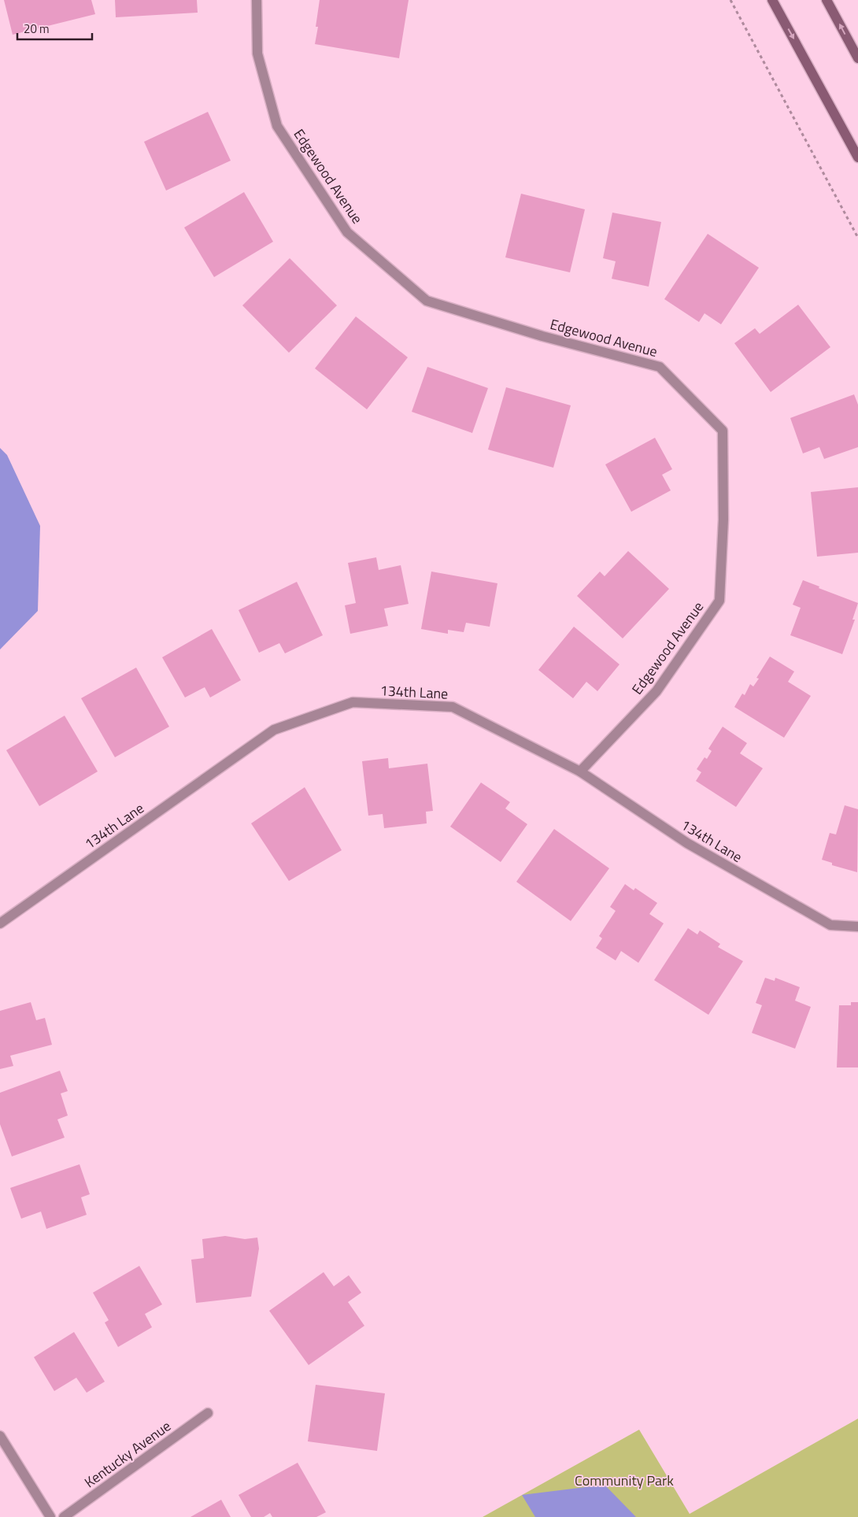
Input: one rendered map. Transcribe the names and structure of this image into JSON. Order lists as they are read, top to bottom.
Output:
{
  "streets": {
    "street": ["Edgewood Avenue", "134th Lane", "Kentucky Avenue"]
  },
  "crossings": [
    ["Edgewood Avenue", "134th Lane"]
  ],
  "parks": ["Community Park"],
  "scale_bar": "20 m"
}
